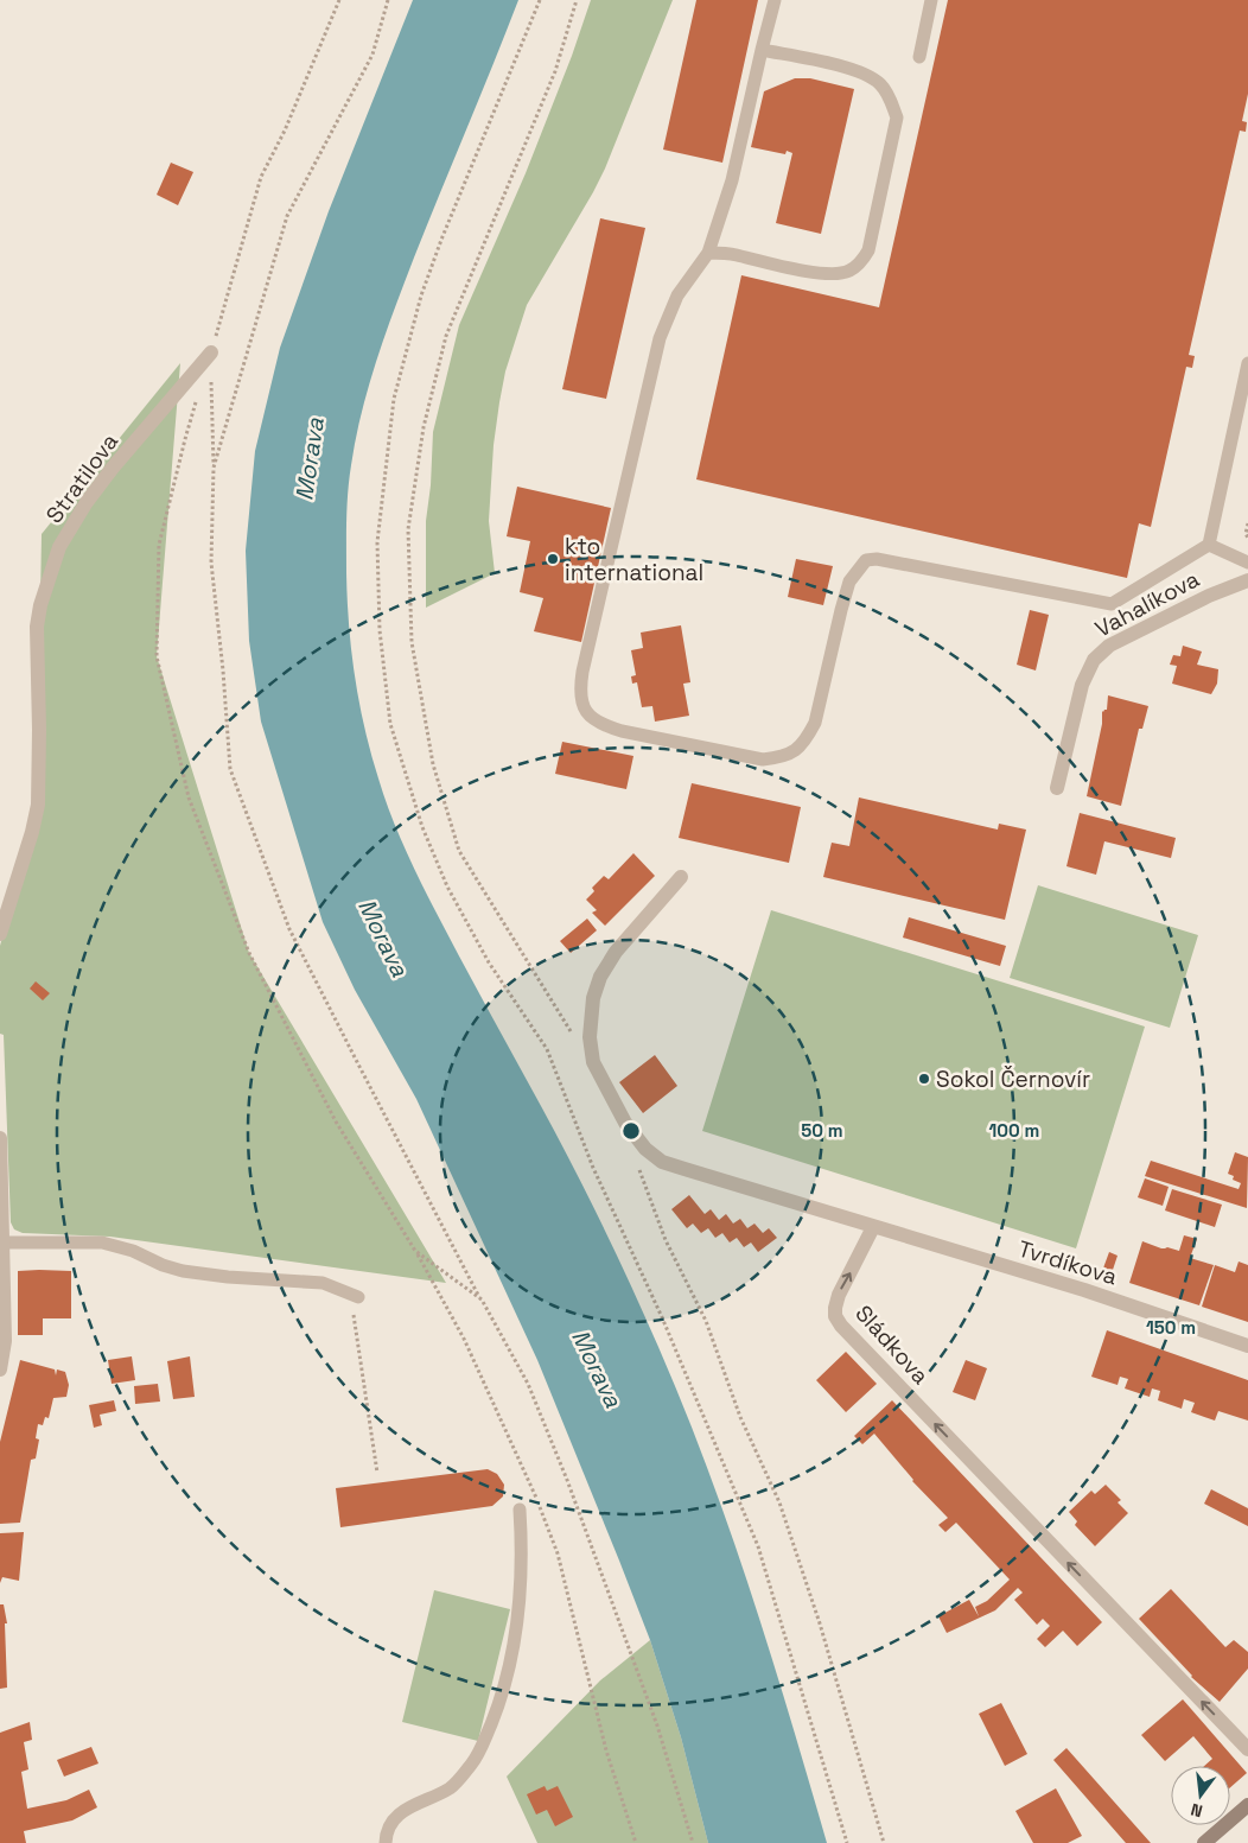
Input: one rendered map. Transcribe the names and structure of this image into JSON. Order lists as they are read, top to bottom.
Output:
{
  "streets": {
    "street": [
      "Stratilova",
      "Vahalíkova",
      "Tvrdíkova",
      "Sládkova"
    ]
  },
  "crossings": [
    ["Tvrdíkova", "Sládkova"]
  ],
  "one_way": ["Sládkova"],
  "water": ["Morava"],
  "places": ["kto international", "Sokol Černovír"],
  "north": "bottom",
  "rings": ["50 m", "100 m", "150 m"]
}
